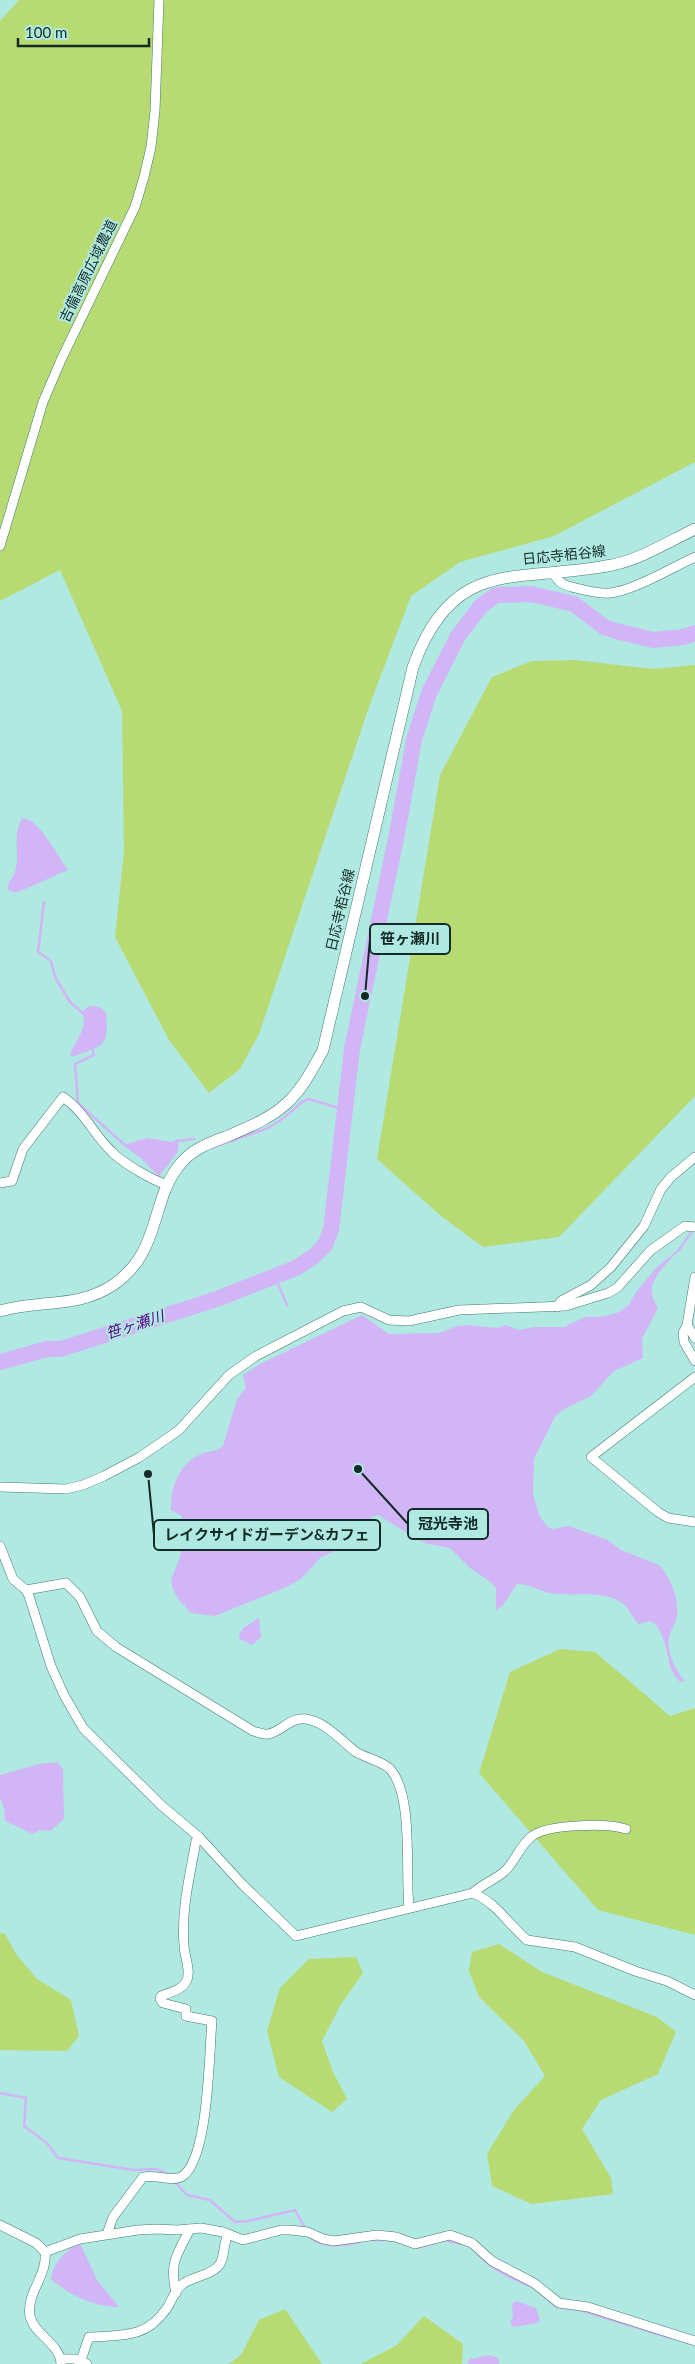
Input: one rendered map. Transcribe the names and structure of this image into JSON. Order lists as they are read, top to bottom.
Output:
{
  "streets": {
    "main road": ["日応寺栢谷線"],
    "street": ["吉備高原広域農道"]
  },
  "water": ["笹ヶ瀬川"],
  "places": ["笹ヶ瀬川", "冠光寺池", "レイクサイドガーデン&カフェ"],
  "scale_bar": "100 m"
}
